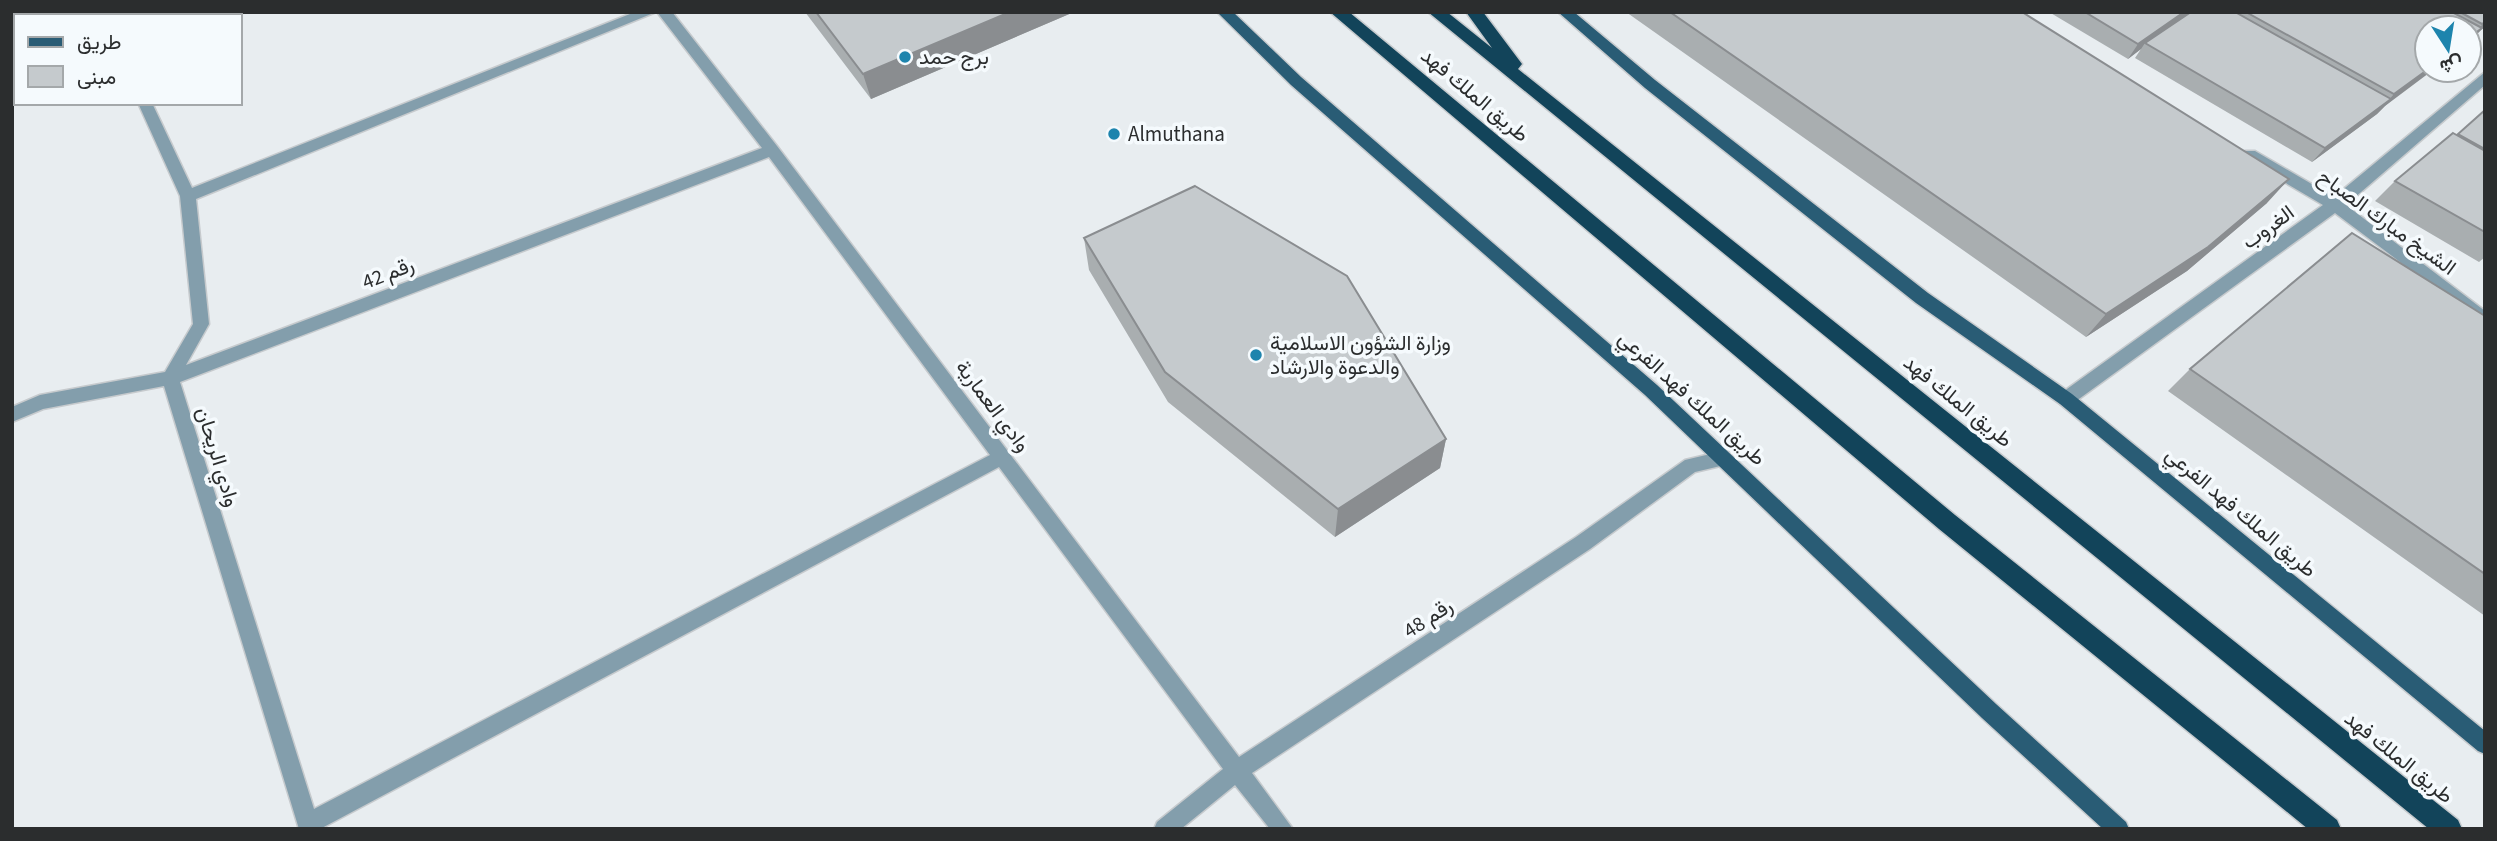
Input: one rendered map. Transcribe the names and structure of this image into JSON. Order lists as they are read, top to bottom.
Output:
{
  "streets": {
    "highway": ["طريق الملك فهد"],
    "main road": ["طريق الملك فهد الفرعي"],
    "street": [
      "الشيخ مبارك الصباح",
      "الغروب",
      "رقم 42",
      "وادي العمارية",
      "وادي الريحان",
      "رقم 48"
    ]
  },
  "crossings": [
    ["الشيخ مبارك الصباح", "الغروب"],
    ["الغروب", "طريق الملك فهد الفرعي"],
    ["رقم 42", "وادي العمارية"],
    ["رقم 42", "وادي الريحان"],
    ["طريق الملك فهد الفرعي", "رقم 48"],
    ["وادي العمارية", "رقم 48"]
  ],
  "places": ["برج حمد", "Almuthana", "وزارة الشؤون الاسلامية والدعوة والارشاد"],
  "legend": ["طريق", "مبنى"],
  "north": "bottom"
}
